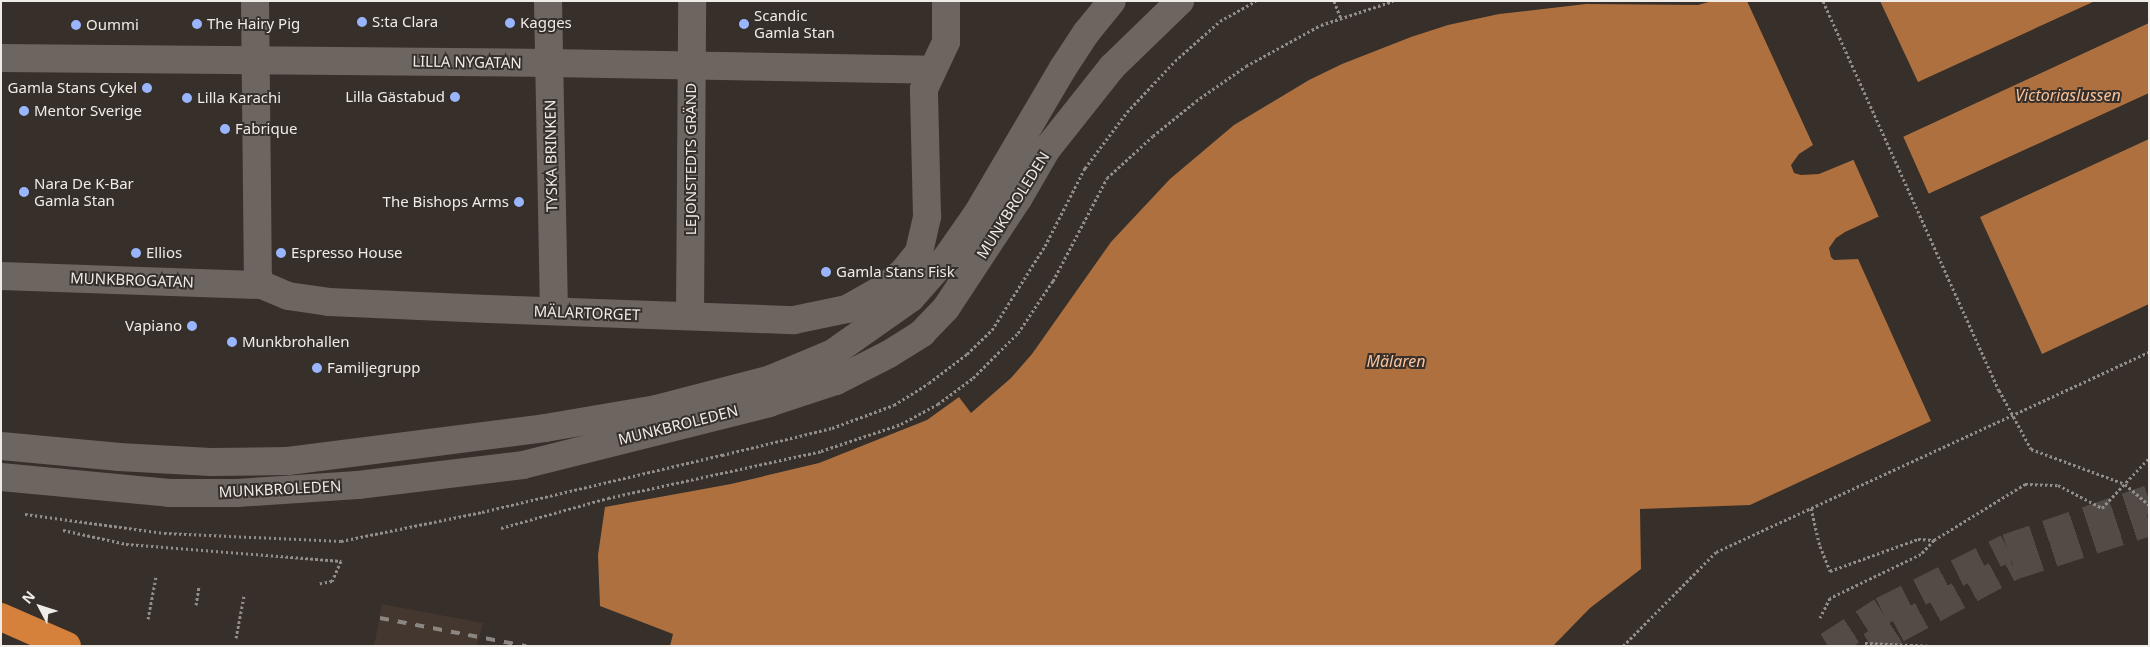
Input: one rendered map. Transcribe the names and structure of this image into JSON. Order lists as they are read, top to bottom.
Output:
{
  "streets": {
    "street": [
      "LILLA NYGATAN",
      "TYSKA BRINKEN",
      "LEJONSTEDTS GRÄND",
      "MUNKBROLEDEN",
      "MUNKBROGATAN",
      "MÄLARTORGET"
    ]
  },
  "crossings": [
    ["LILLA NYGATAN", "TYSKA BRINKEN"],
    ["LILLA NYGATAN", "LEJONSTEDTS GRÄND"],
    ["LILLA NYGATAN", "MÄLARTORGET"],
    ["TYSKA BRINKEN", "MÄLARTORGET"],
    ["LEJONSTEDTS GRÄND", "MÄLARTORGET"],
    ["MUNKBROGATAN", "MÄLARTORGET"]
  ],
  "water": ["Victoriaslussen", "Mälaren"],
  "places": [
    "S:ta Clara",
    "Kagges",
    "The Hairy Pig",
    "Scandic Gamla Stan",
    "Oummi",
    "Gamla Stans Cykel",
    "Lilla Gästabud",
    "Lilla Karachi",
    "Mentor Sverige",
    "Fabrique",
    "Nara De K-Bar Gamla Stan",
    "The Bishops Arms",
    "Ellios",
    "Espresso House",
    "Gamla Stans Fisk",
    "Vapiano",
    "Munkbrohallen",
    "Familjegrupp"
  ],
  "north": "top left"
}
